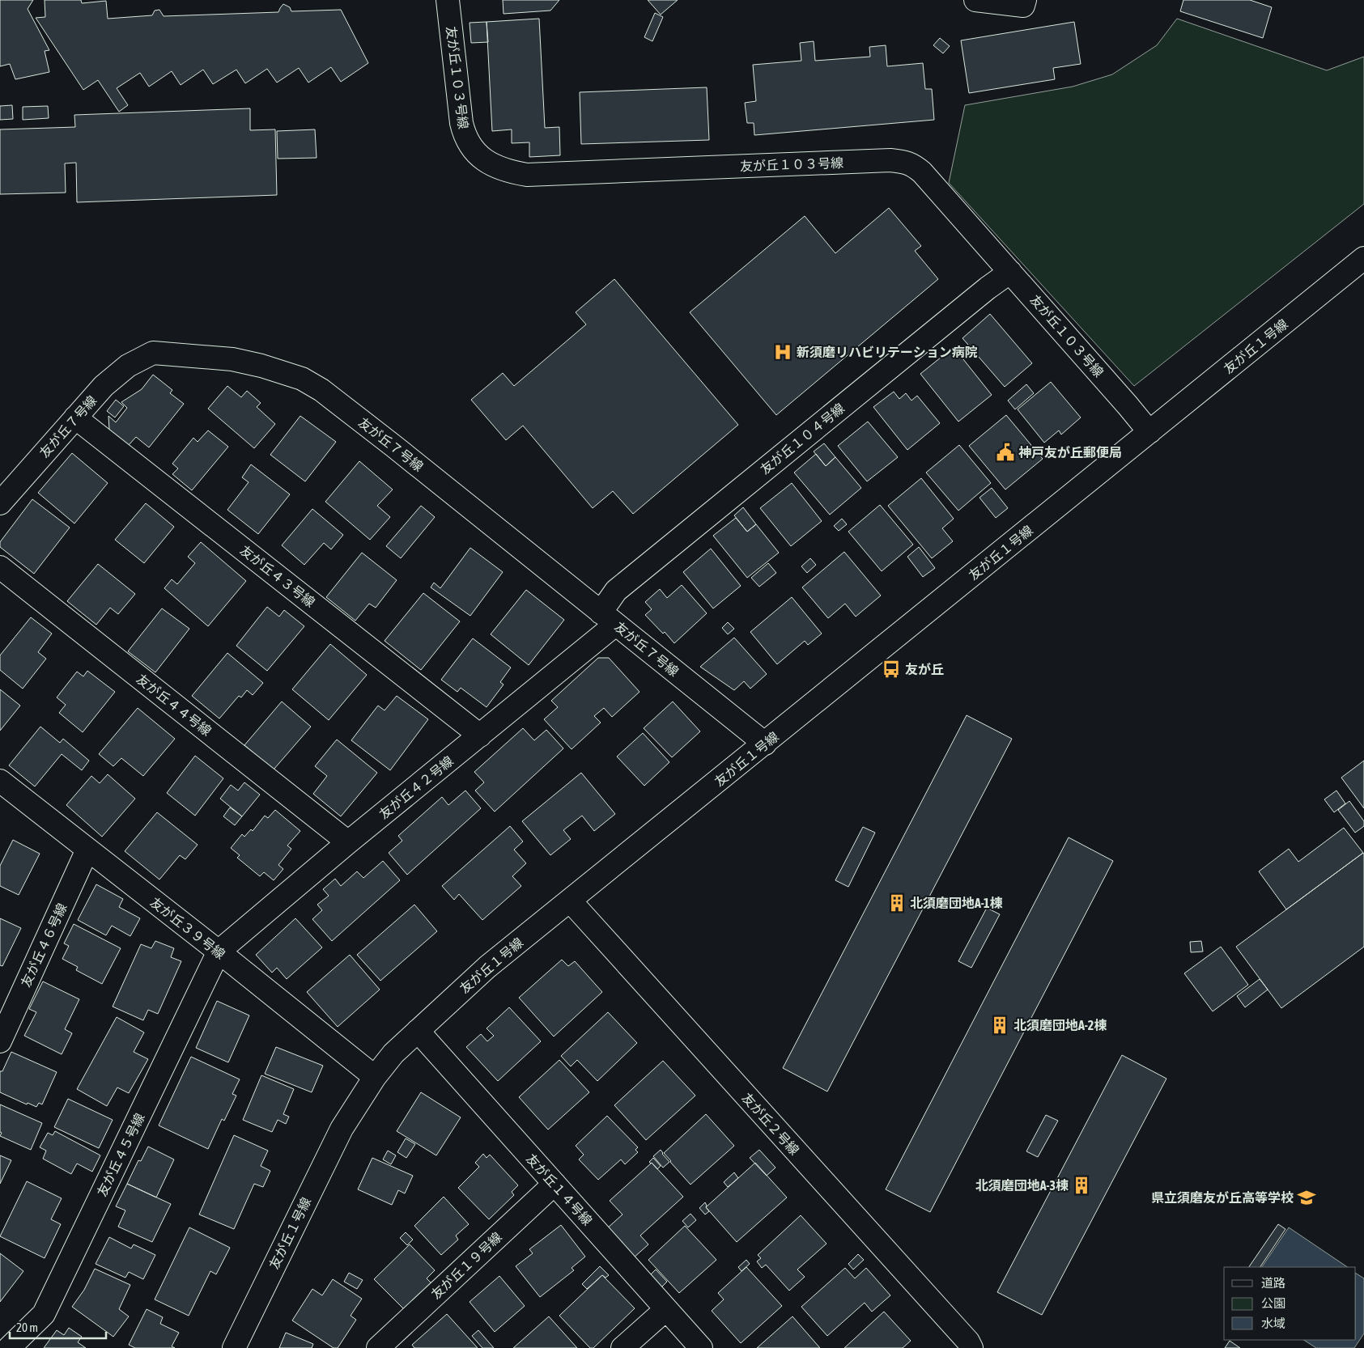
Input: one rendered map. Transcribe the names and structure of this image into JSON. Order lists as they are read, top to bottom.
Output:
{
  "streets": {
    "street": [
      "友が丘１０３号線",
      "友が丘１号線",
      "友が丘７号線",
      "友が丘１０４号線",
      "友が丘４３号線",
      "友が丘４４号線",
      "友が丘４２号線",
      "友が丘３９号線",
      "友が丘４６号線",
      "友が丘２号線",
      "友が丘４５号線",
      "友が丘１４号線",
      "友が丘１９号線"
    ]
  },
  "crossings": [
    ["友が丘１０３号線", "友が丘１号線"],
    ["友が丘１０３号線", "友が丘１０４号線"],
    ["友が丘１号線", "友が丘７号線"],
    ["友が丘１号線", "友が丘３９号線"],
    ["友が丘１号線", "友が丘２号線"],
    ["友が丘１号線", "友が丘１４号線"],
    ["友が丘７号線", "友が丘１０４号線"],
    ["友が丘７号線", "友が丘４３号線"],
    ["友が丘７号線", "友が丘４２号線"],
    ["友が丘１０４号線", "友が丘４２号線"],
    ["友が丘４３号線", "友が丘４２号線"],
    ["友が丘４４号線", "友が丘４２号線"],
    ["友が丘４２号線", "友が丘３９号線"],
    ["友が丘４２号線", "友が丘４５号線"],
    ["友が丘３９号線", "友が丘４６号線"],
    ["友が丘３９号線", "友が丘４５号線"],
    ["友が丘１４号線", "友が丘１９号線"]
  ],
  "places": {
    "hospital": ["新須磨リハビリテーション病院"],
    "public building": ["神戸友が丘郵便局"],
    "bus stop": ["友が丘"],
    "building": ["北須磨団地A-1棟", "北須磨団地A-2棟", "北須磨団地A-3棟"],
    "school or university": ["県立須磨友が丘高等学校"]
  },
  "legend": ["道路", "公園", "水域"],
  "scale_bar": "20 m"
}
